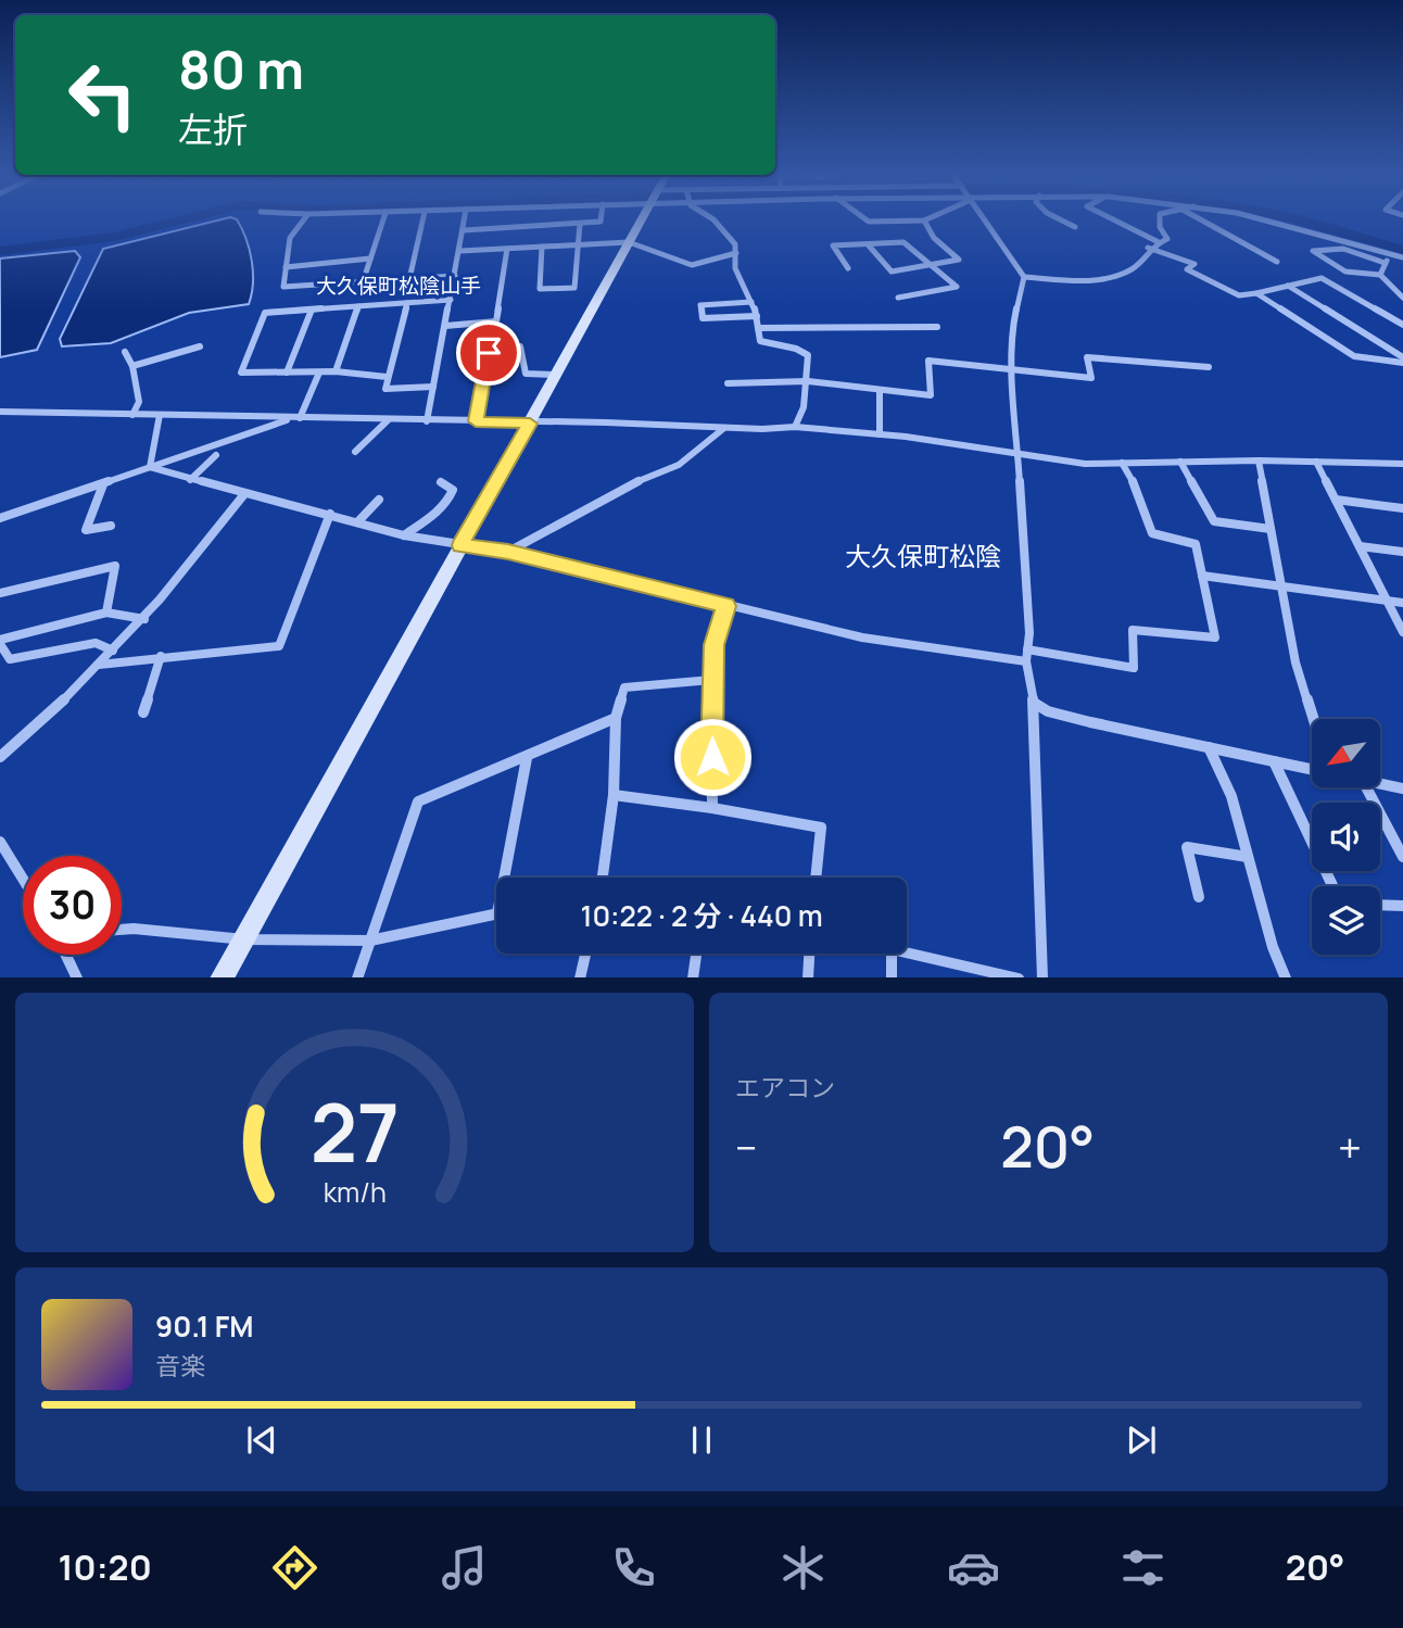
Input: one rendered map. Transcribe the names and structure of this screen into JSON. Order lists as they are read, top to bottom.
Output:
{
  "districts": ["大久保町松陰山手", "大久保町松陰"],
  "north": "bottom left",
  "page": {
    "turn": ["80 m", "左折"],
    "limit": "30",
    "trip": "10:22 · 2 分 · 440 m",
    "tile": "エアコン",
    "heat": ["−", "20°", "+"],
    "song": ["90.1 FM", "音楽"],
    "tabs": ["10:20", "20°"],
    "gauge": ["27", "km/h"]
  }
}
